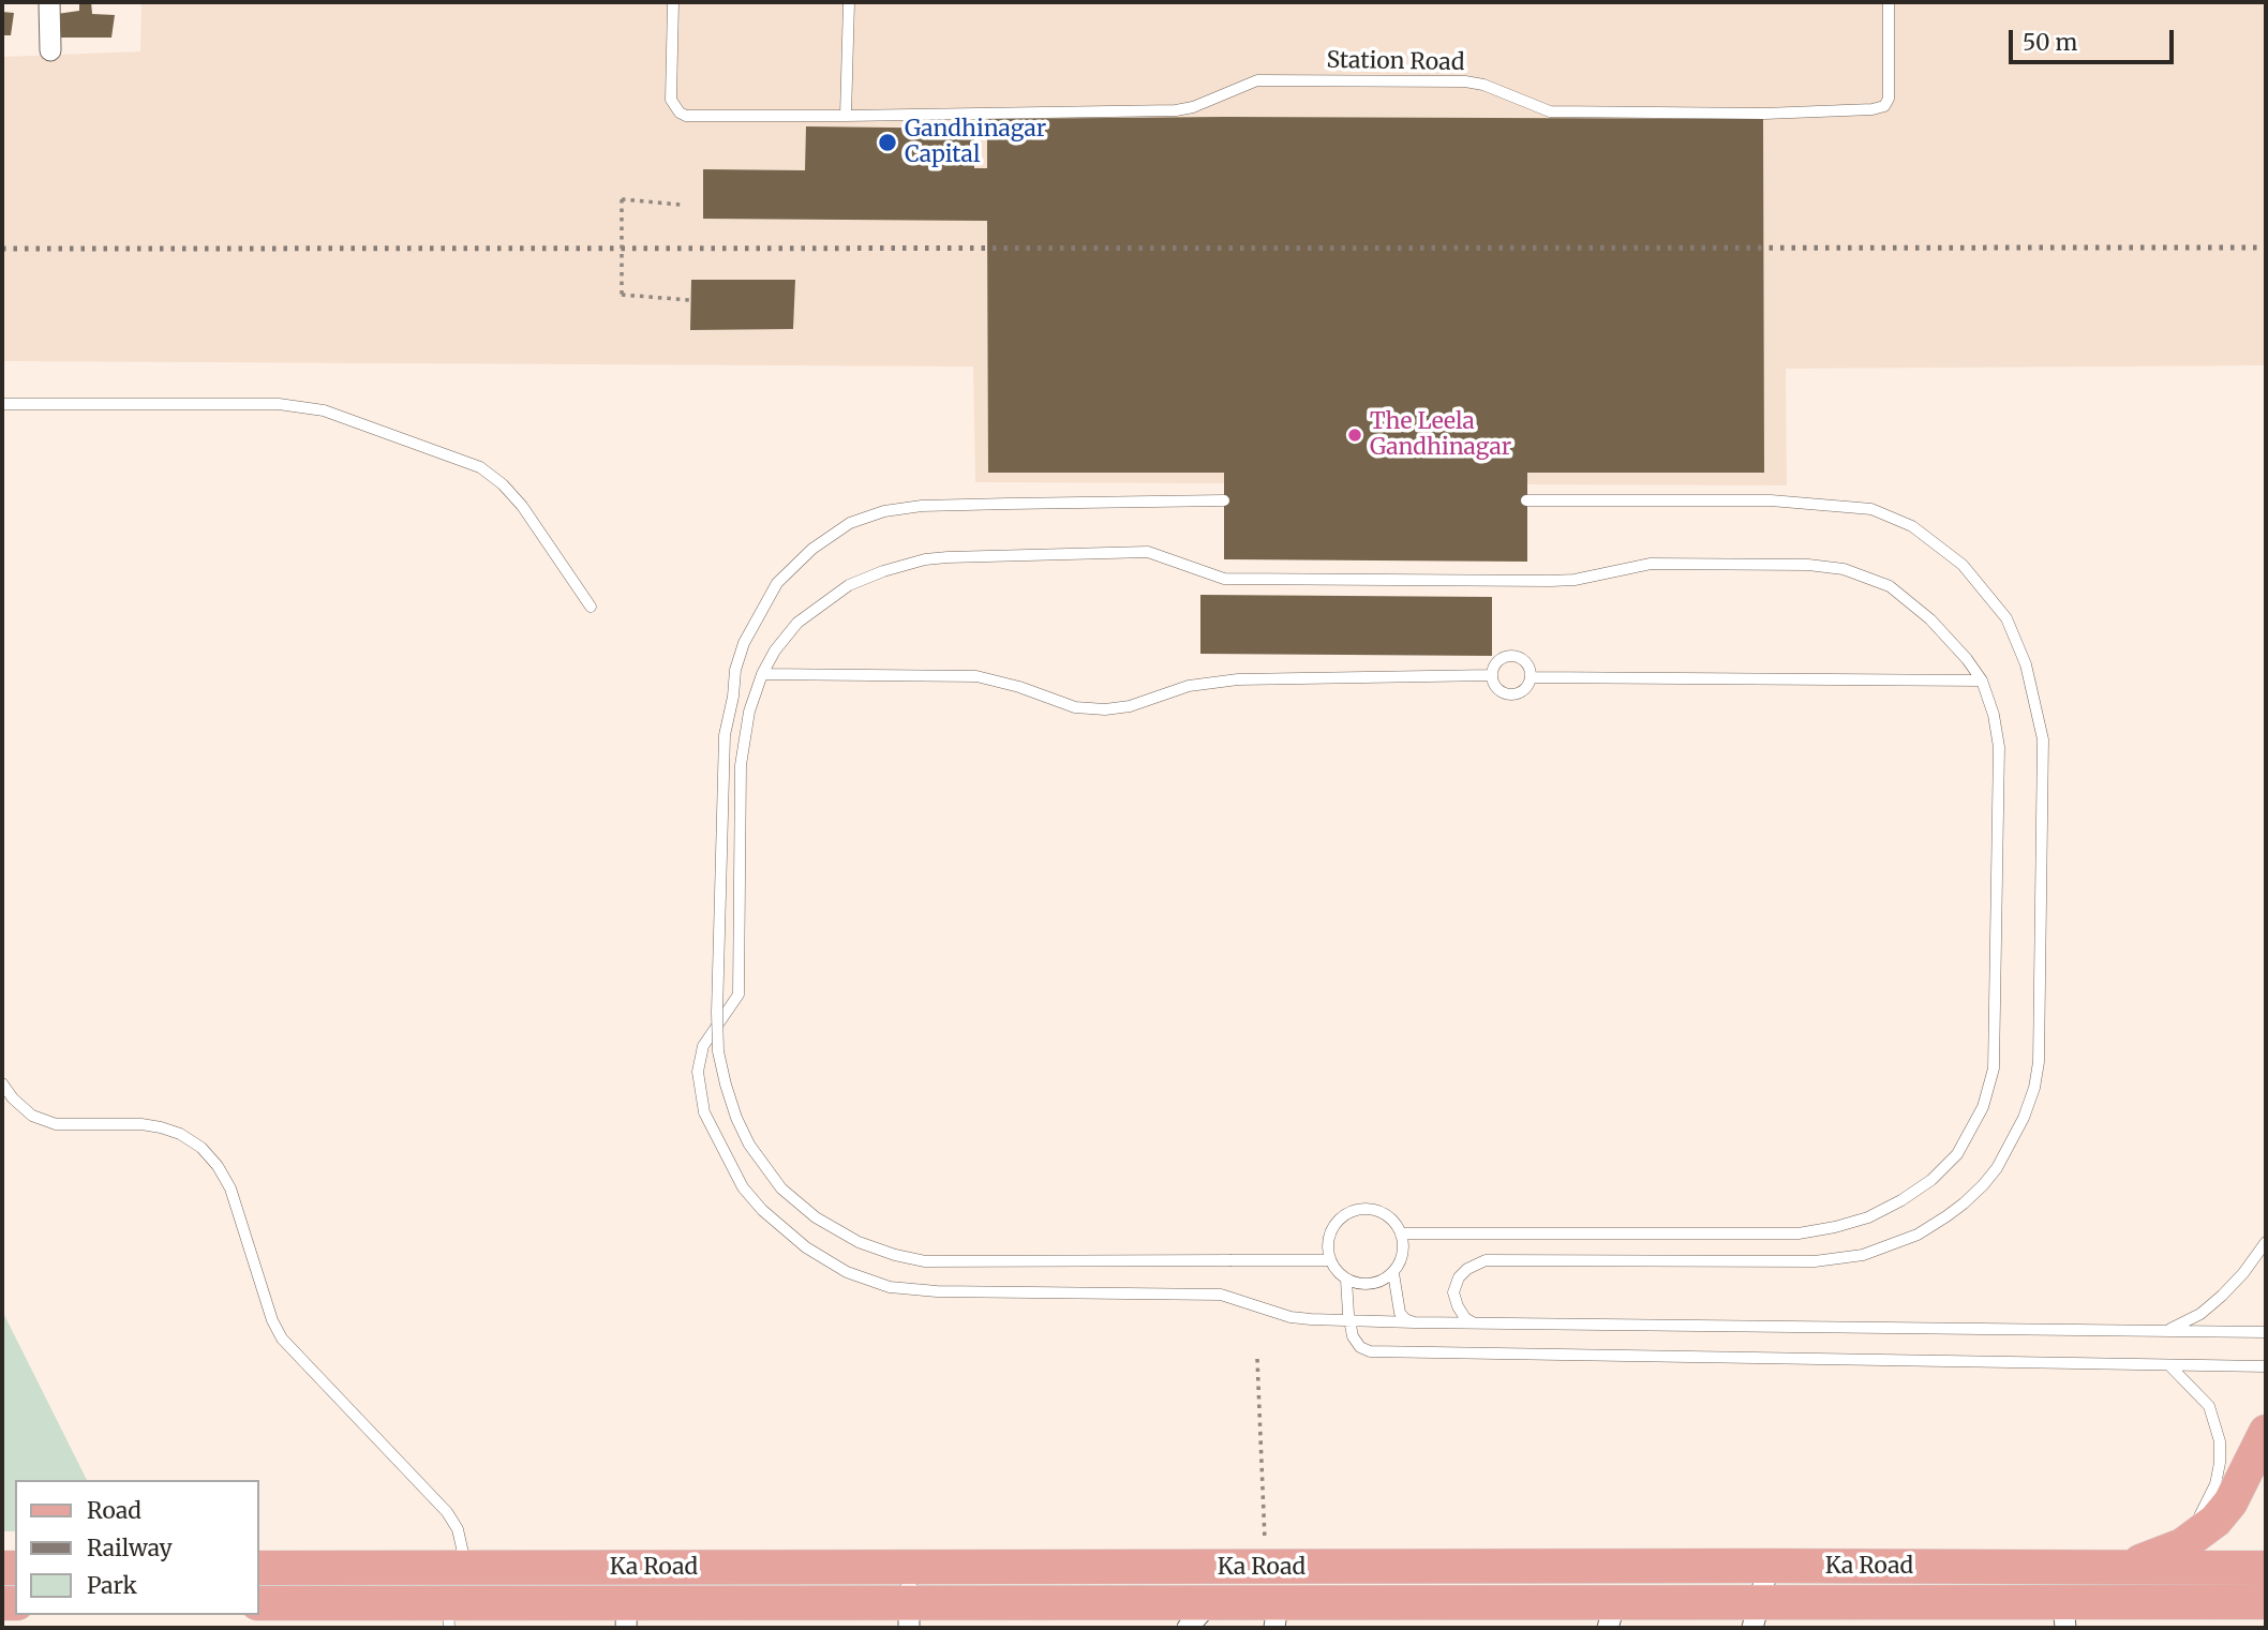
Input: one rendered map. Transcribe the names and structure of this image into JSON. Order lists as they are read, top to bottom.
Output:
{
  "streets": {
    "main road": ["Ka Road"],
    "lane": ["Station Road"]
  },
  "places": ["Gandhinagar Capital", "The Leela Gandhinagar"],
  "legend": ["Road", "Railway", "Park"],
  "scale_bar": "50 m"
}
